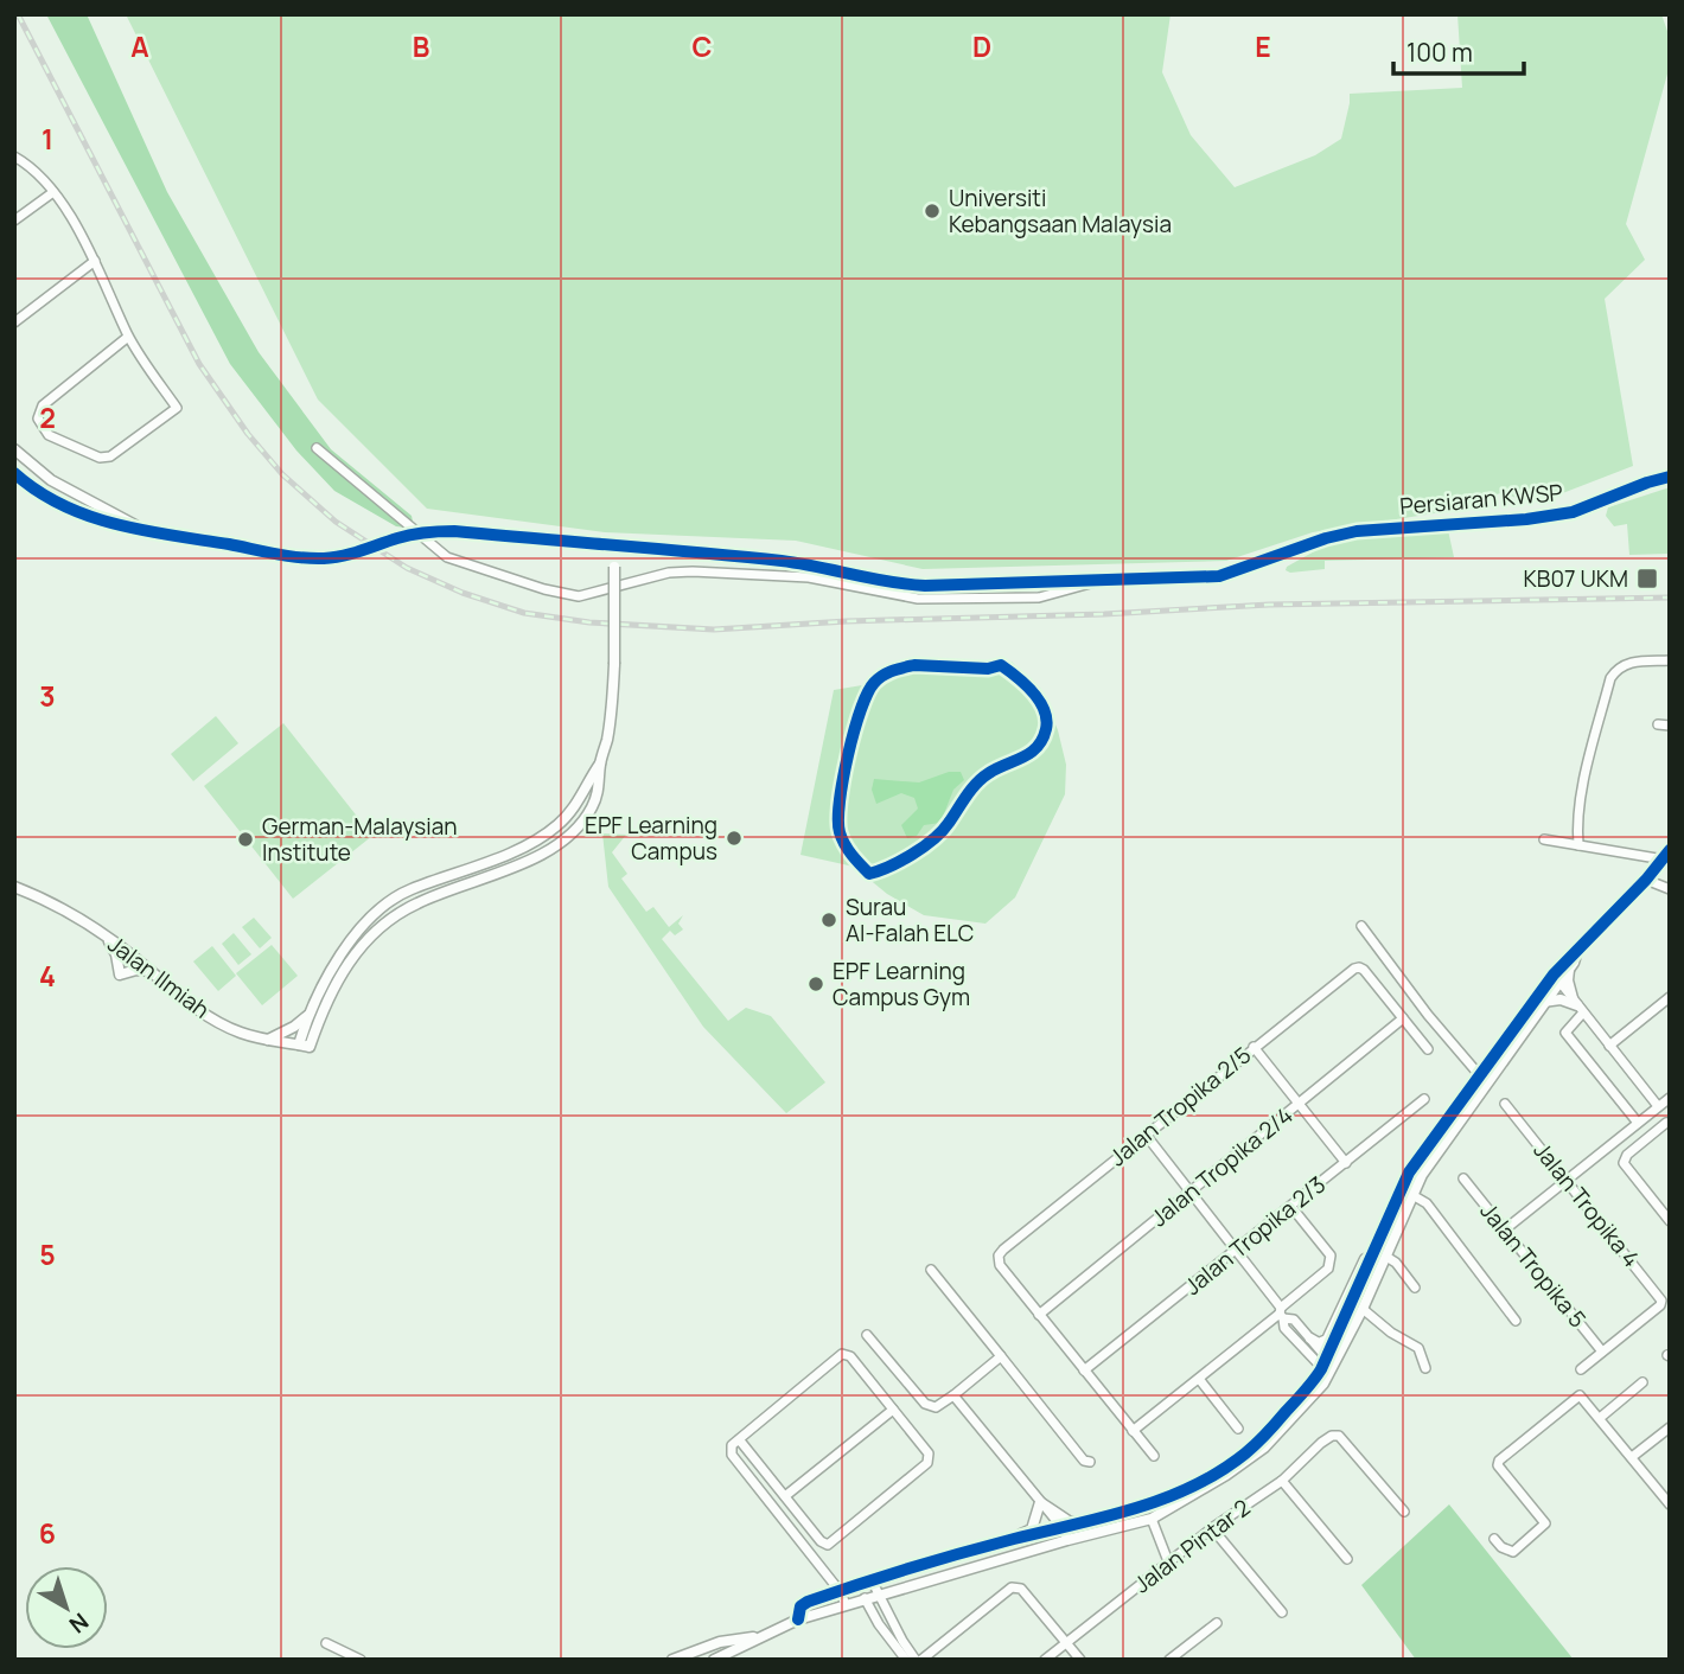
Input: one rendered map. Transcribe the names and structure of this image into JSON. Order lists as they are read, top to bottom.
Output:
{
  "streets": {
    "street": [
      "Persiaran KWSP",
      "Jalan Ilmiah",
      "Jalan Tropika 2/5",
      "Jalan Tropika 2/4",
      "Jalan Tropika 4",
      "Jalan Tropika 2/3",
      "Jalan Tropika 5",
      "Jalan Pintar 2"
    ]
  },
  "crossings": [
    ["Jalan Tropika 2/5", "Jalan Tropika 2/4"],
    ["Jalan Tropika 4", "Jalan Tropika 5"]
  ],
  "places": {
    "other": [
      "Universiti Kebangsaan Malaysia",
      "EPF Learning Campus",
      "German-Malaysian Institute",
      "Surau Al-Falah ELC",
      "EPF Learning Campus Gym"
    ],
    "transit": ["KB07 UKM"]
  },
  "scale_bar": "100 m",
  "north": "bottom right",
  "grid": {
    "columns": [
      "A",
      "B",
      "C",
      "D",
      "E"
    ],
    "rows": [
      "1",
      "2",
      "3",
      "4",
      "5",
      "6"
    ]
  }
}
